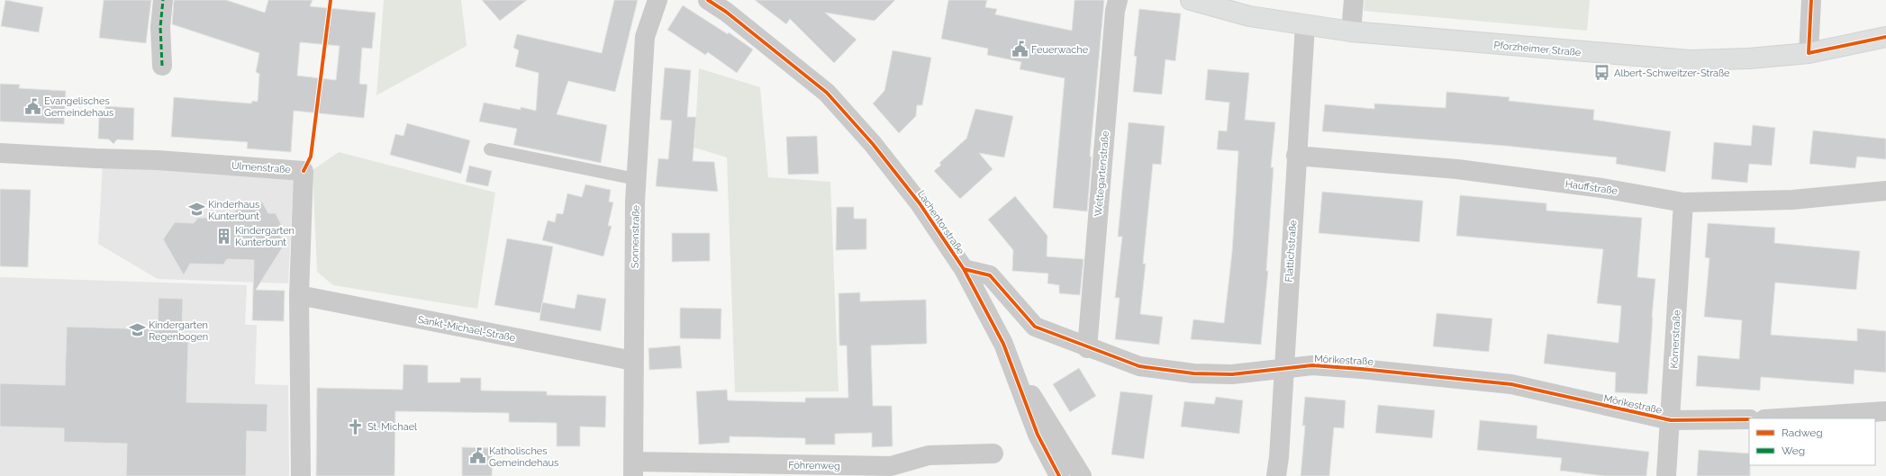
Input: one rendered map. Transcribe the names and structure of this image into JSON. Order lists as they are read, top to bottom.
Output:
{
  "streets": {
    "street": [
      "Pforzheimer Straße",
      "Ulmenstraße",
      "Wettegartenstraße",
      "Hauffstraße",
      "Lachentorstraße",
      "Sonnenstraße",
      "Flattichstraße",
      "Sankt-Michael-Straße",
      "Körnerstraße",
      "Mörikestraße",
      "Föhrenweg"
    ]
  },
  "crossings": [
    ["Pforzheimer Straße", "Flattichstraße"],
    ["Ulmenstraße", "Sankt-Michael-Straße"],
    ["Wettegartenstraße", "Mörikestraße"],
    ["Hauffstraße", "Flattichstraße"],
    ["Hauffstraße", "Körnerstraße"],
    ["Lachentorstraße", "Mörikestraße"],
    ["Sonnenstraße", "Sankt-Michael-Straße"],
    ["Sonnenstraße", "Föhrenweg"],
    ["Flattichstraße", "Mörikestraße"],
    ["Körnerstraße", "Mörikestraße"]
  ],
  "places": {
    "public building": ["Feuerwache", "Evangelisches Gemeindehaus", "Katholisches Gemeindehaus"],
    "bus stop": ["Albert-Schweitzer-Straße"],
    "school or university": ["Kinderhaus Kunterbunt", "Kindergarten Regenbogen"],
    "building": ["Kindergarten Kunterbunt"],
    "church": ["St. Michael"]
  },
  "legend": ["Radweg", "Weg"]
}
